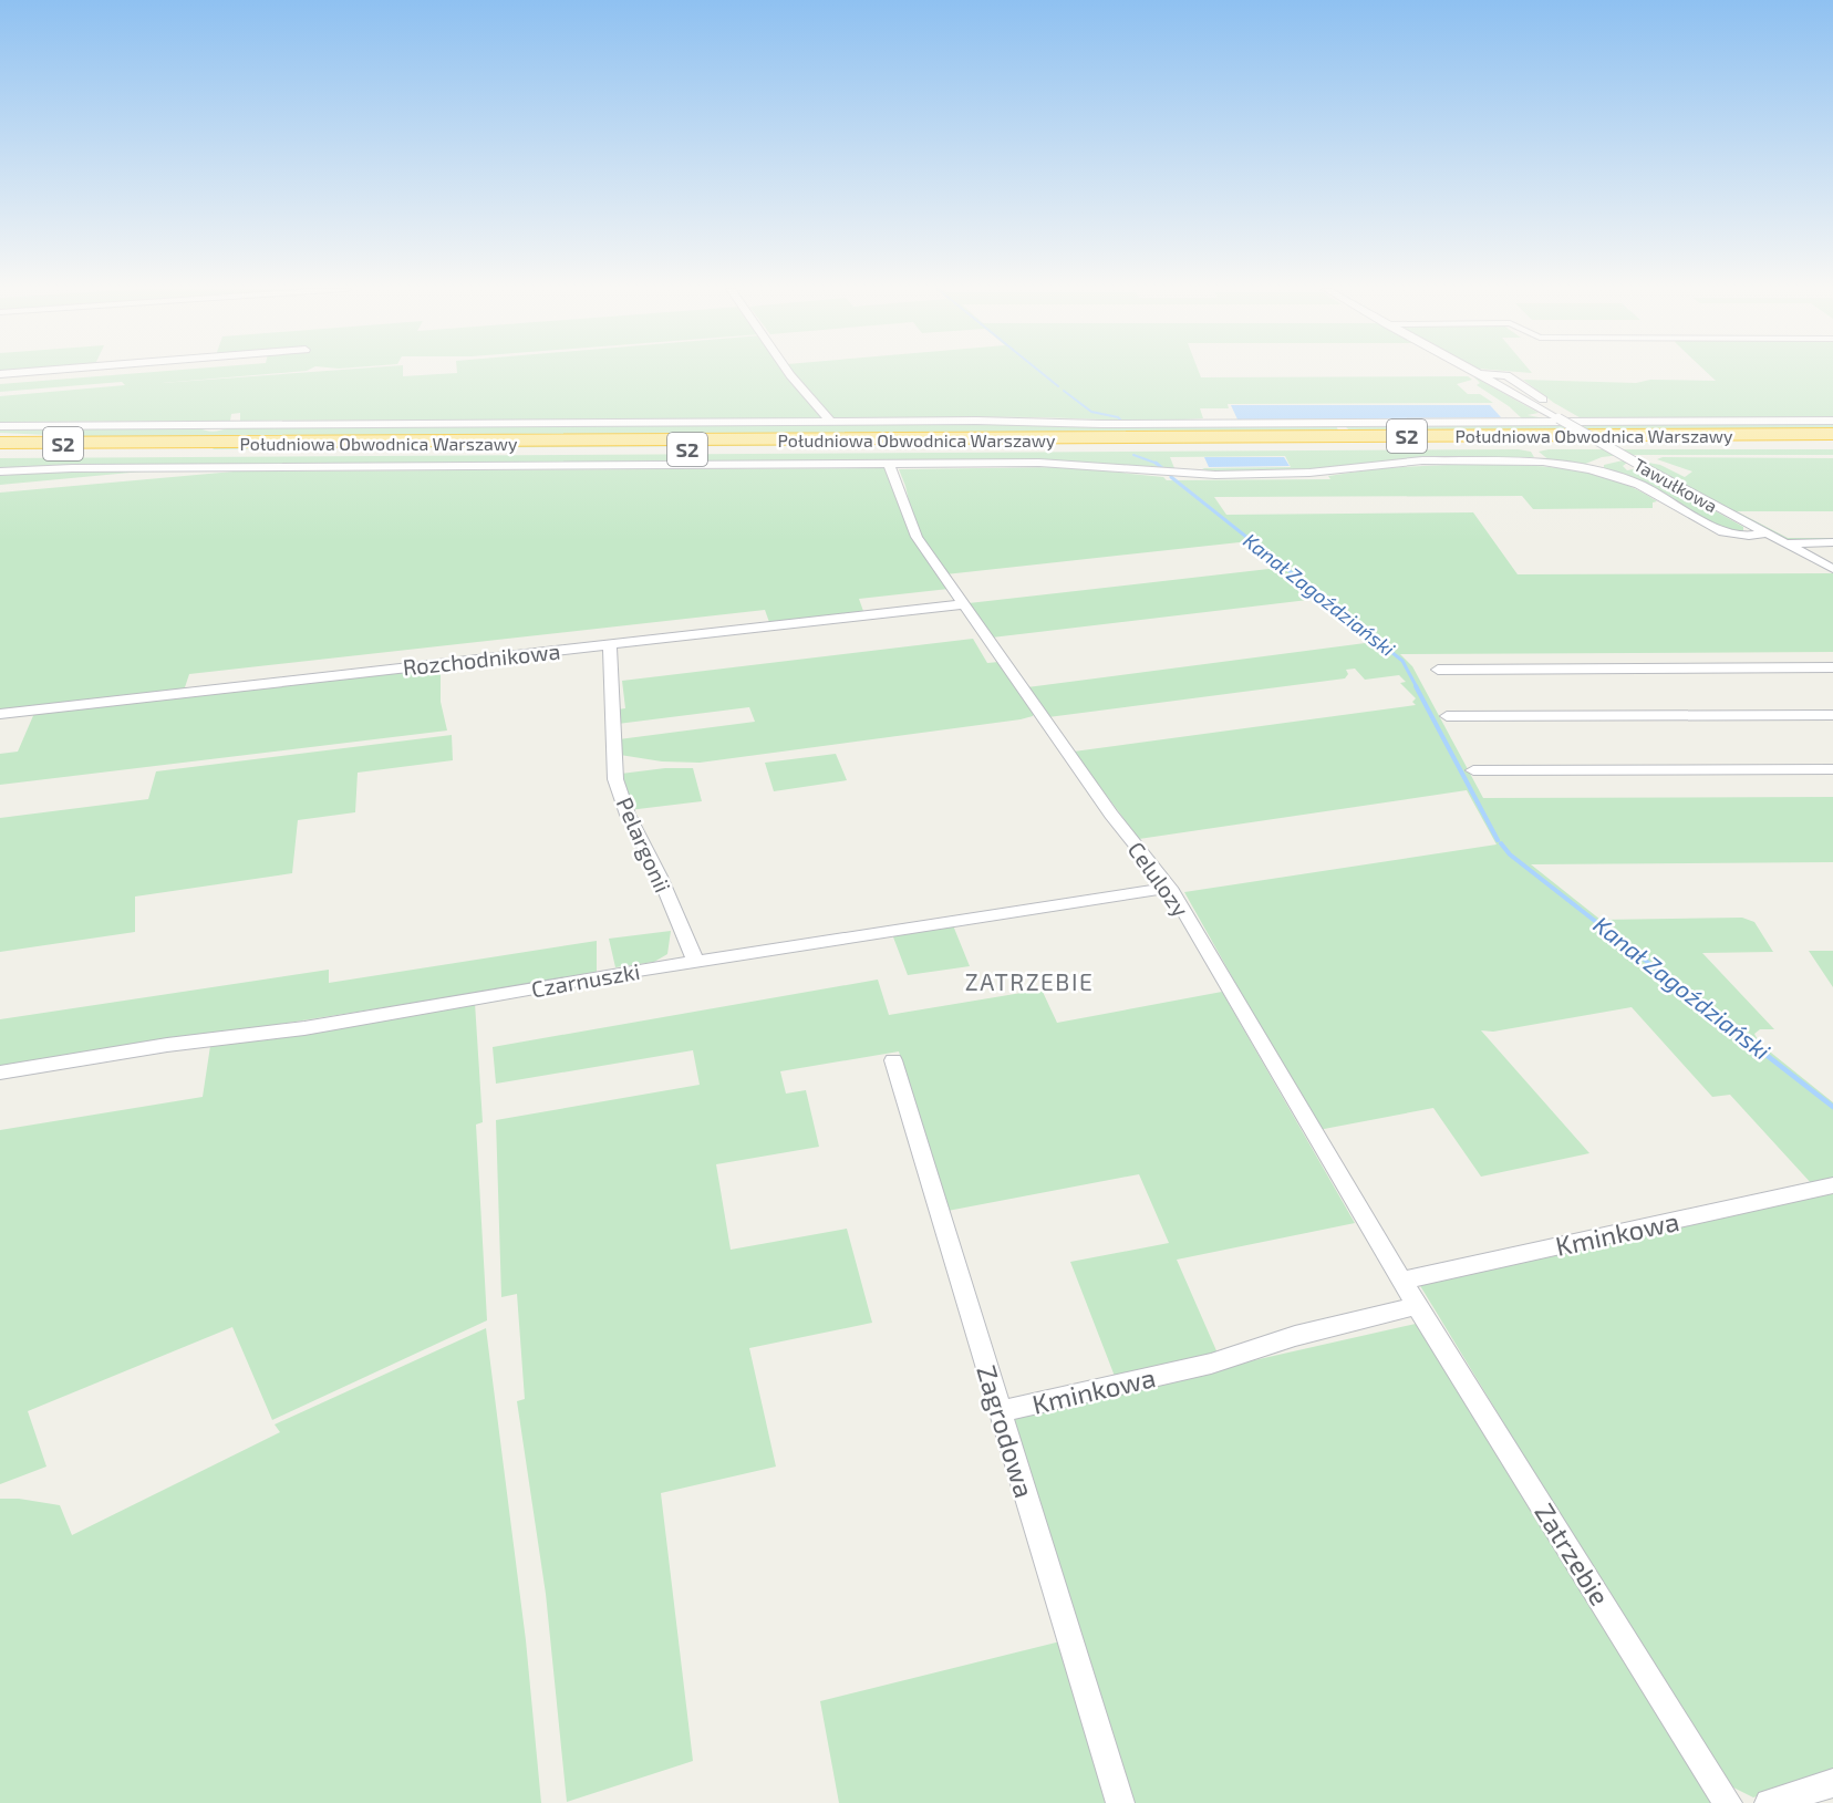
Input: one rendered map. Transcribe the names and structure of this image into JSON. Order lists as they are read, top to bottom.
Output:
{
  "streets": {
    "highway": ["Południowa Obwodnica Warszawy", "S2"],
    "street": [
      "Tawułkowa",
      "Rozchodnikowa",
      "Pelargonii",
      "Celulozy",
      "Czarnuszki",
      "Kminkowa",
      "Zagrodowa",
      "Zatrzebie"
    ]
  },
  "crossings": [
    ["Rozchodnikowa", "Pelargonii"],
    ["Rozchodnikowa", "Celulozy"],
    ["Pelargonii", "Czarnuszki"],
    ["Celulozy", "Czarnuszki"],
    ["Celulozy", "Kminkowa"],
    ["Celulozy", "Zatrzebie"],
    ["Kminkowa", "Zagrodowa"],
    ["Kminkowa", "Zatrzebie"]
  ],
  "districts": ["ZATRZEBIE"],
  "water": ["Kanał Zagoździański"]
}
